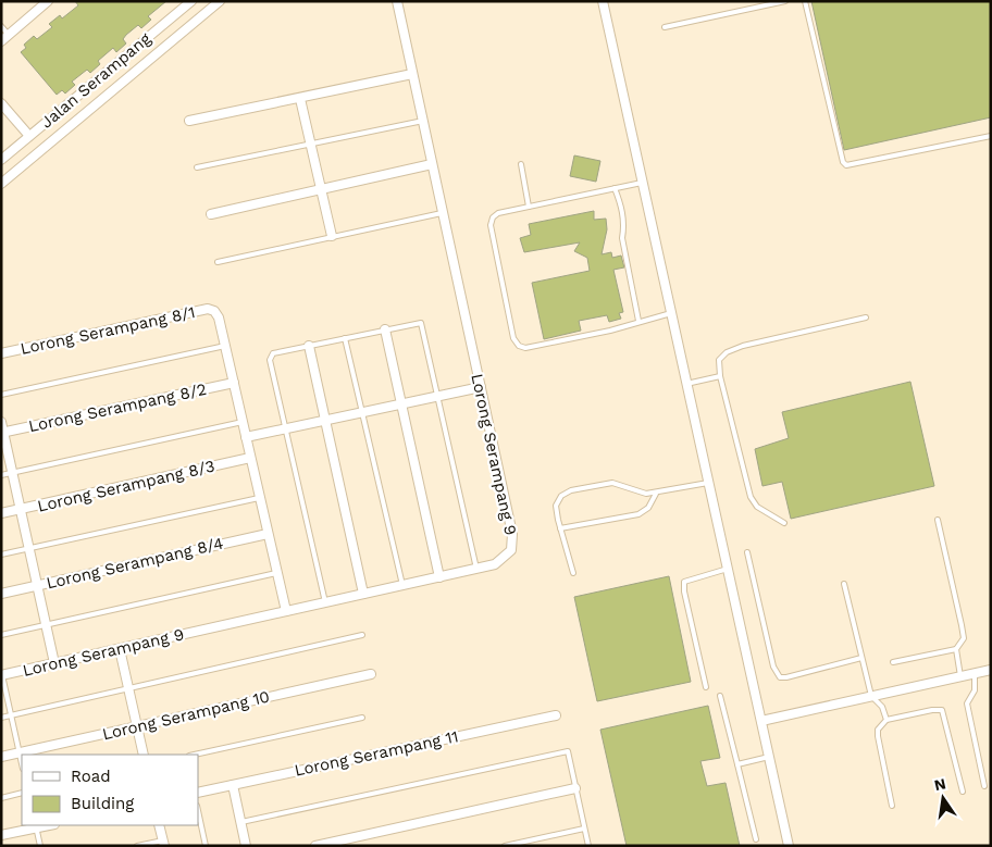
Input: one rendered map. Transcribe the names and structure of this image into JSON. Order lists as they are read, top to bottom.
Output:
{
  "streets": {
    "street": [
      "Jalan Serampang",
      "Lorong Serampang 8/1",
      "Lorong Serampang 8/2",
      "Lorong Serampang 9",
      "Lorong Serampang 8/3",
      "Lorong Serampang 8/4",
      "Lorong Serampang 10",
      "Lorong Serampang 11"
    ]
  },
  "legend": ["Road", "Building"],
  "north": "top"
}
